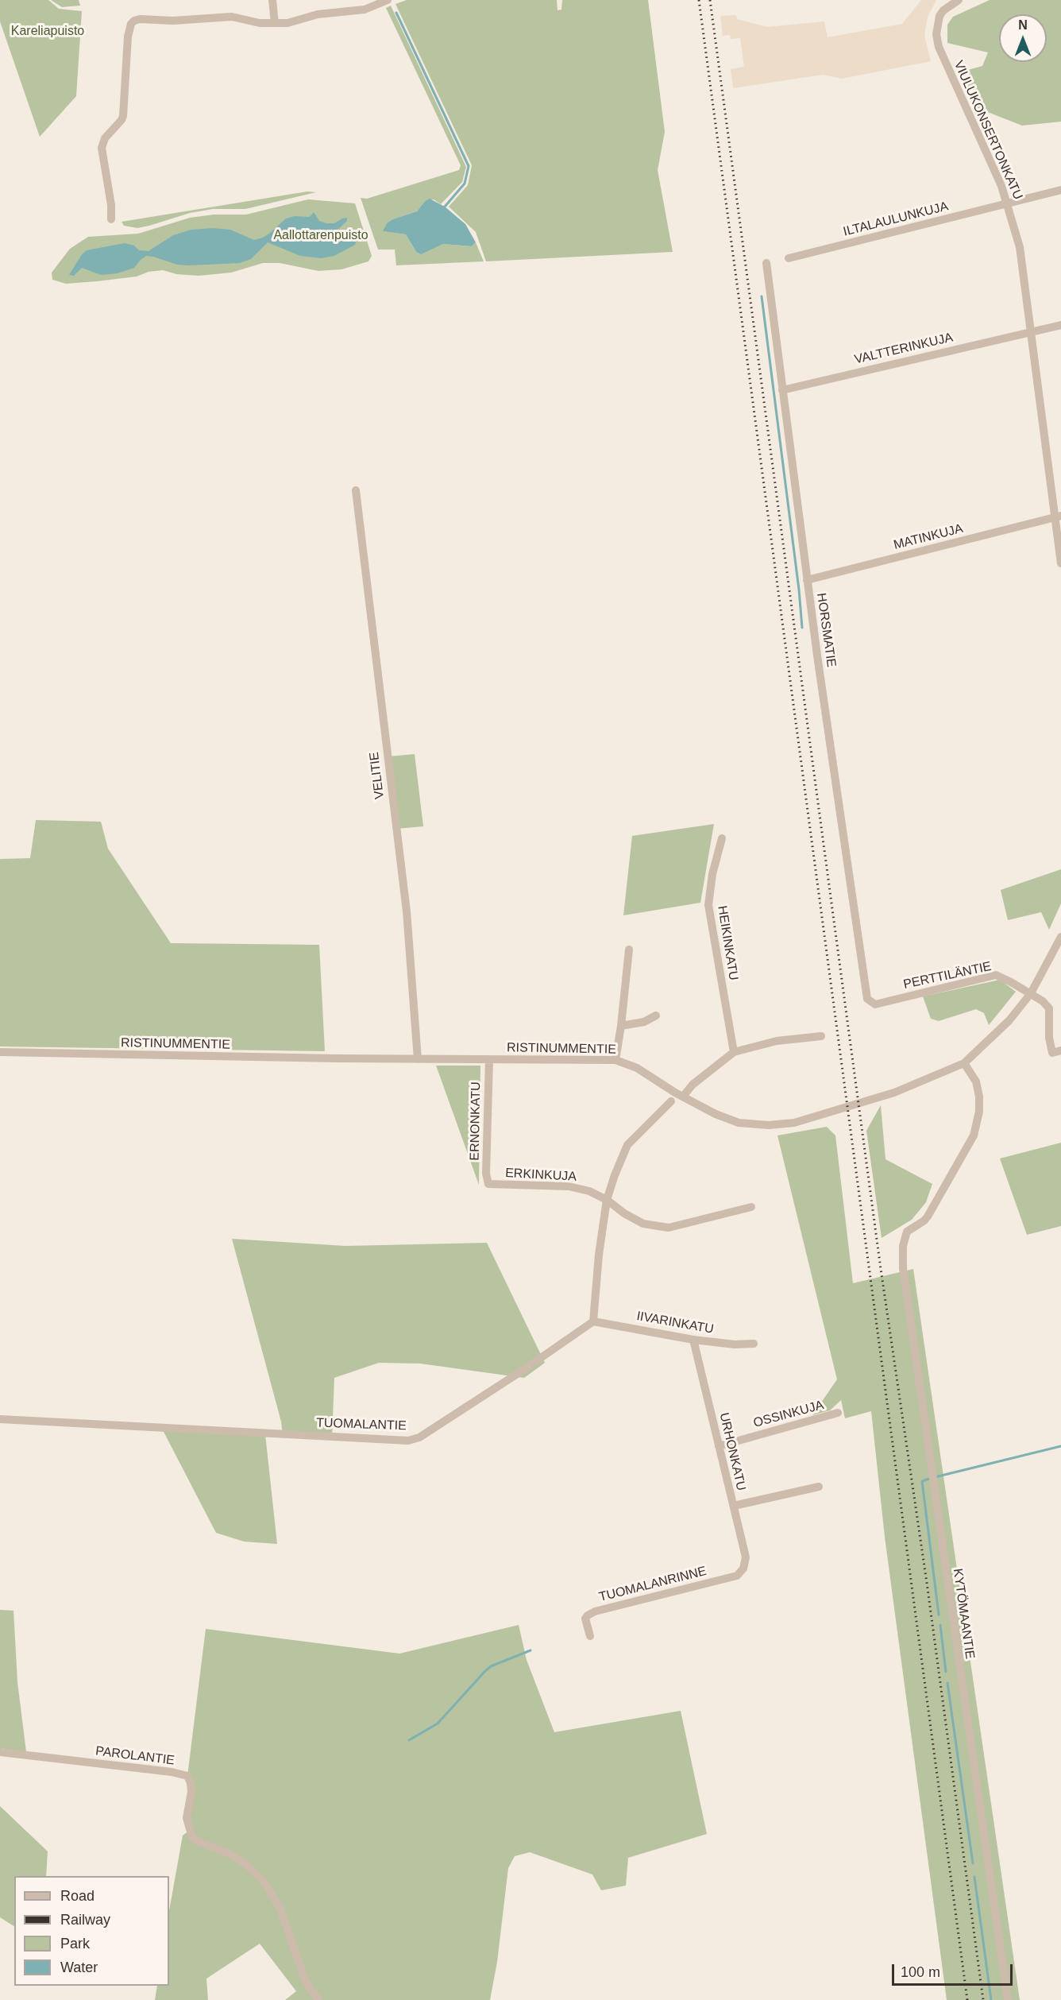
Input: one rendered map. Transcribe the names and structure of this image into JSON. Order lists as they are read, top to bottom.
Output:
{
  "streets": {
    "street": [
      "VIULUKONSERTONKATU",
      "ILTALAULUNKUJA",
      "VALTTERINKUJA",
      "MATINKUJA",
      "HORSMATIE",
      "VELITIE",
      "HEIKINKATU",
      "PERTTILÄNTIE",
      "RISTINUMMENTIE",
      "ERNONKATU",
      "ERKINKUJA",
      "IIVARINKATU",
      "OSSINKUJA",
      "TUOMALANTIE",
      "URHONKATU",
      "TUOMALANRINNE",
      "KYTÖMAANTIE",
      "PAROLANTIE"
    ]
  },
  "crossings": [
    ["VIULUKONSERTONKATU", "ILTALAULUNKUJA"],
    ["VIULUKONSERTONKATU", "VALTTERINKUJA"],
    ["VIULUKONSERTONKATU", "MATINKUJA"],
    ["VALTTERINKUJA", "HORSMATIE"],
    ["MATINKUJA", "HORSMATIE"],
    ["HORSMATIE", "PERTTILÄNTIE"],
    ["VELITIE", "RISTINUMMENTIE"],
    ["PERTTILÄNTIE", "RISTINUMMENTIE"],
    ["RISTINUMMENTIE", "ERNONKATU"],
    ["RISTINUMMENTIE", "KYTÖMAANTIE"],
    ["ERNONKATU", "ERKINKUJA"],
    ["IIVARINKATU", "TUOMALANTIE"],
    ["IIVARINKATU", "URHONKATU"],
    ["OSSINKUJA", "URHONKATU"],
    ["URHONKATU", "TUOMALANRINNE"]
  ],
  "parks": ["Kareliapuisto", "Aallottarenpuisto"],
  "legend": [
    "Road",
    "Railway",
    "Park",
    "Water"
  ],
  "scale_bar": "100 m",
  "north": "top"
}
